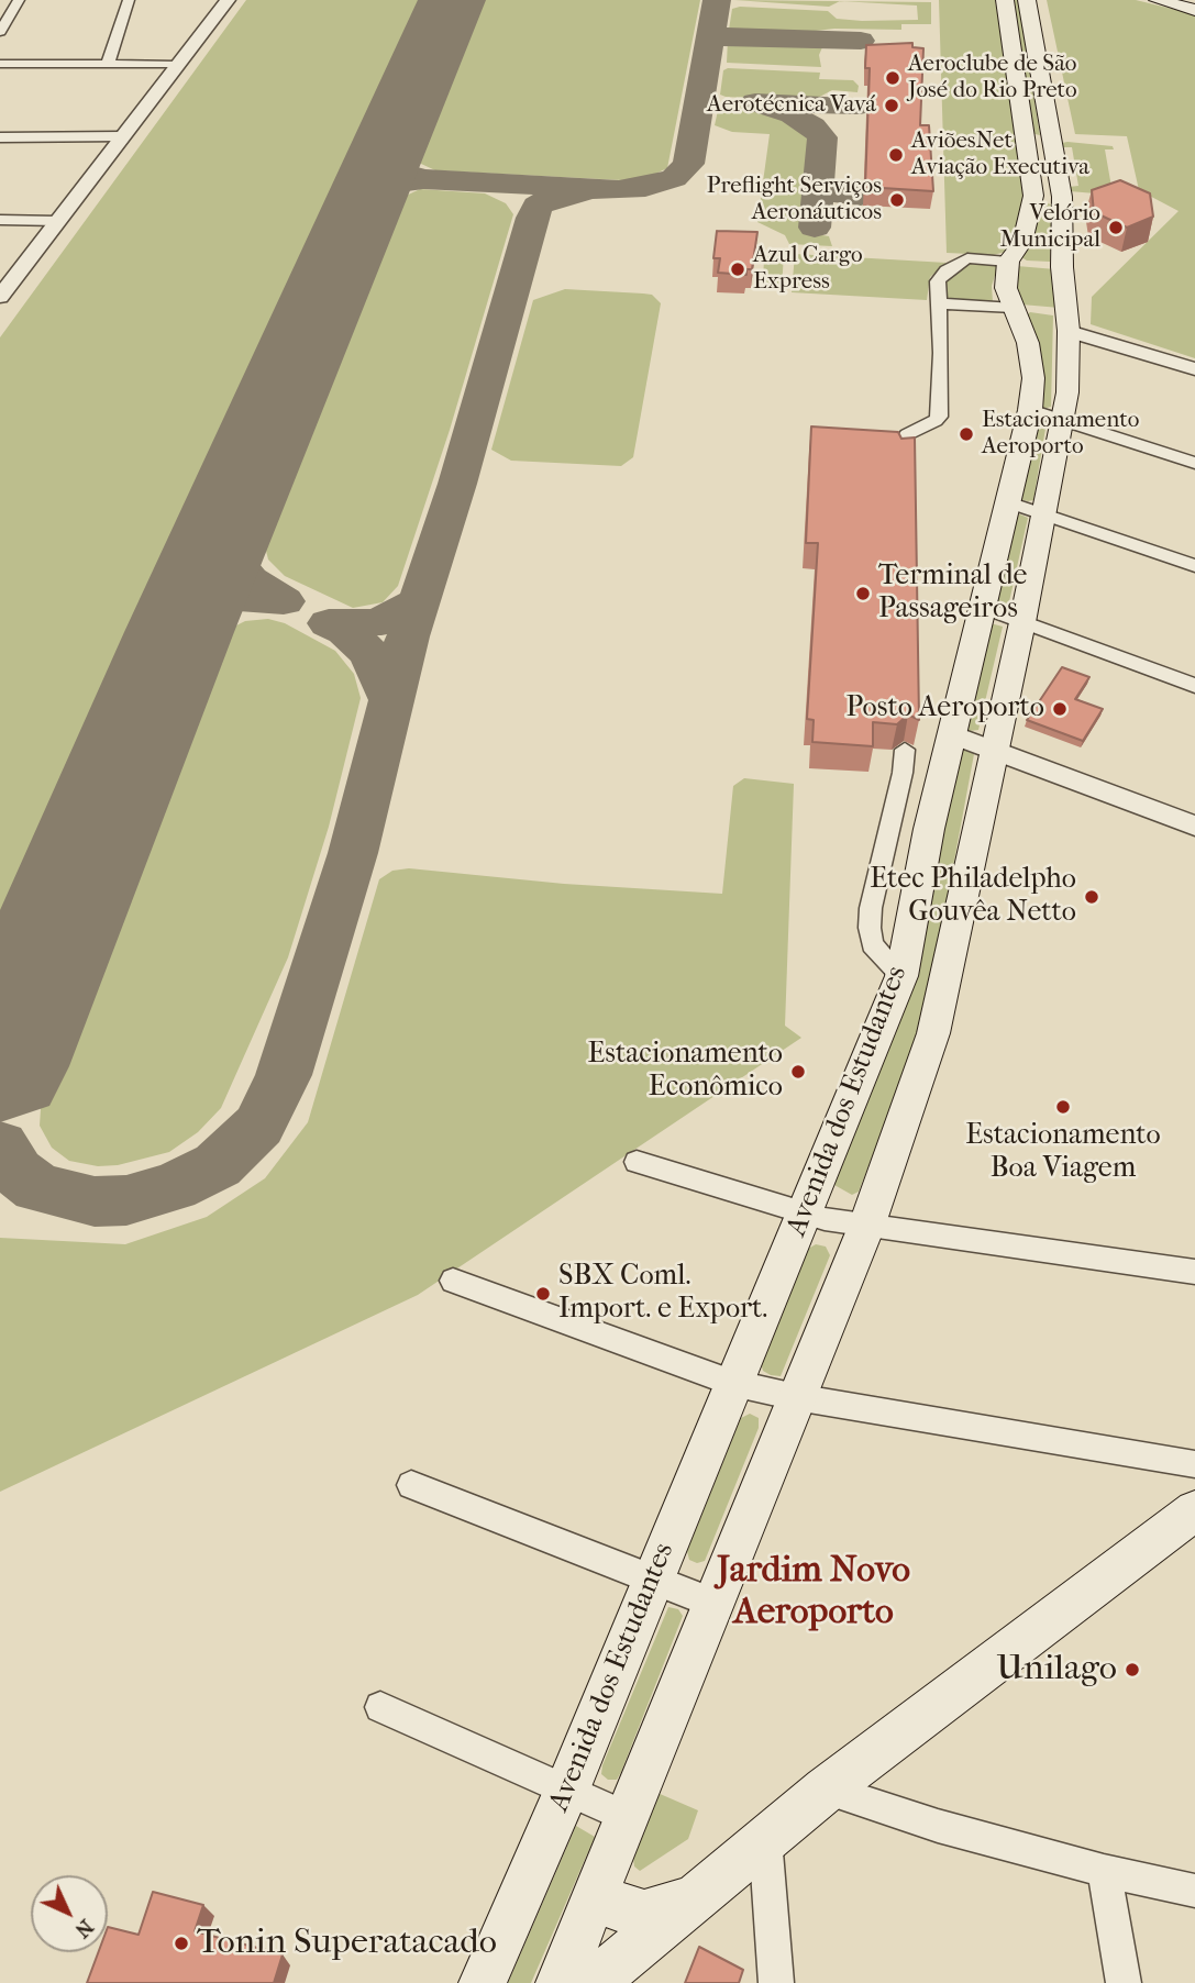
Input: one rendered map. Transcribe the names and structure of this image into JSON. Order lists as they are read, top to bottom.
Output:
{
  "streets": {
    "main road": ["Avenida dos Estudantes"]
  },
  "districts": ["Jardim Novo Aeroporto"],
  "places": [
    "Aeroclube de São José do Rio Preto",
    "Aerotécnica Vavá",
    "AviõesNet Aviação Executiva",
    "Preflight Serviços Aeronáuticos",
    "Velório Municipal",
    "Azul Cargo Express",
    "Estacionamento Aeroporto",
    "Terminal de Passageiros",
    "Posto Aeroporto",
    "Etec Philadelpho Gouvêa Netto",
    "Estacionamento Econômico",
    "Estacionamento Boa Viagem",
    "SBX Coml. Import. e Export.",
    "Unilago",
    "Tonin Superatacado"
  ],
  "north": "bottom right"
}
